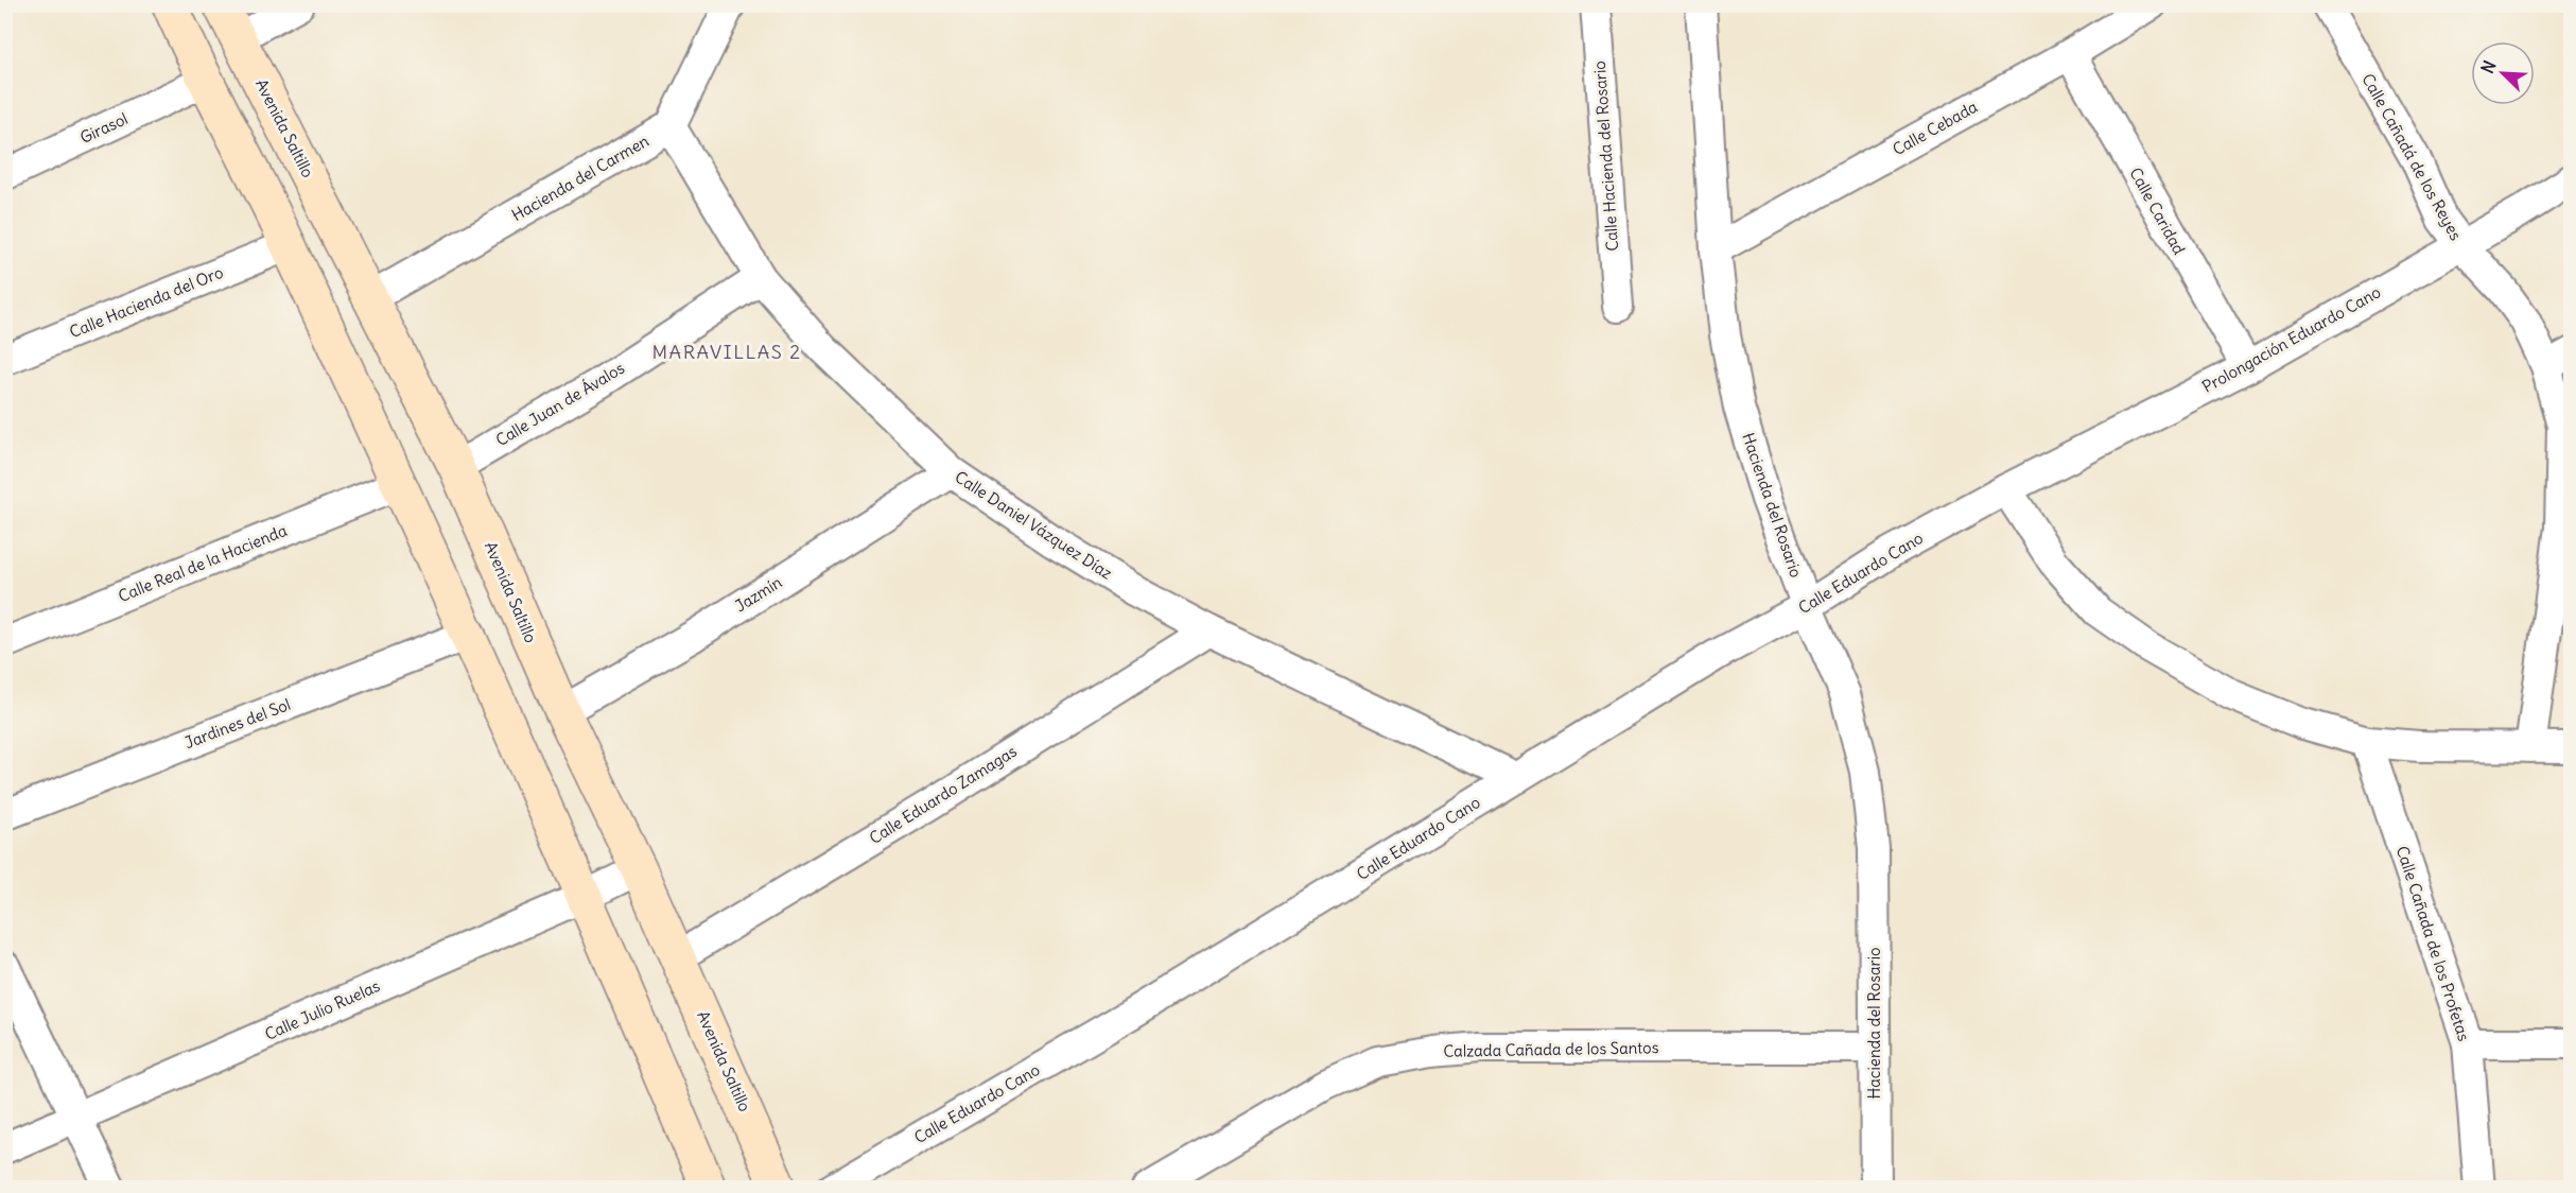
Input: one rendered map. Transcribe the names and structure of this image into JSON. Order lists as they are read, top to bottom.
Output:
{
  "streets": {
    "street": [
      "Girasol",
      "Avenida Saltillo",
      "Calle Cebada",
      "Calle Hacienda del Rosario",
      "Calle Cañadá de los Reyes",
      "Hacienda del Carmen",
      "Calle Caridad",
      "Calle Hacienda del Oro",
      "Prolongación Eduardo Cano",
      "Calle Juan de Ávalos",
      "Hacienda del Rosario",
      "Calle Daniel Vázquez Díaz",
      "Calle Real de la Hacienda",
      "Calle Eduardo Cano",
      "Jazmín",
      "Jardines del Sol",
      "Calle Eduardo Zamagas",
      "Calle Cañada de los Profetas",
      "Calle Julio Ruelas",
      "Calzada Cañada de los Santos"
    ]
  },
  "crossings": [
    ["Avenida Saltillo", "Hacienda del Carmen"],
    ["Avenida Saltillo", "Calle Juan de Ávalos"],
    ["Avenida Saltillo", "Jazmín"],
    ["Avenida Saltillo", "Calle Eduardo Zamagas"],
    ["Avenida Saltillo", "Calle Julio Ruelas"],
    ["Calle Cebada", "Calle Caridad"],
    ["Calle Cebada", "Hacienda del Rosario"],
    ["Calle Cañadá de los Reyes", "Prolongación Eduardo Cano"],
    ["Hacienda del Carmen", "Calle Daniel Vázquez Díaz"],
    ["Calle Caridad", "Prolongación Eduardo Cano"],
    ["Prolongación Eduardo Cano", "Calle Eduardo Cano"],
    ["Calle Juan de Ávalos", "Calle Daniel Vázquez Díaz"],
    ["Hacienda del Rosario", "Calle Eduardo Cano"],
    ["Hacienda del Rosario", "Calzada Cañada de los Santos"],
    ["Calle Daniel Vázquez Díaz", "Calle Eduardo Cano"],
    ["Calle Daniel Vázquez Díaz", "Jazmín"],
    ["Calle Daniel Vázquez Díaz", "Calle Eduardo Zamagas"]
  ],
  "districts": ["MARAVILLAS 2"],
  "north": "top left"
}
